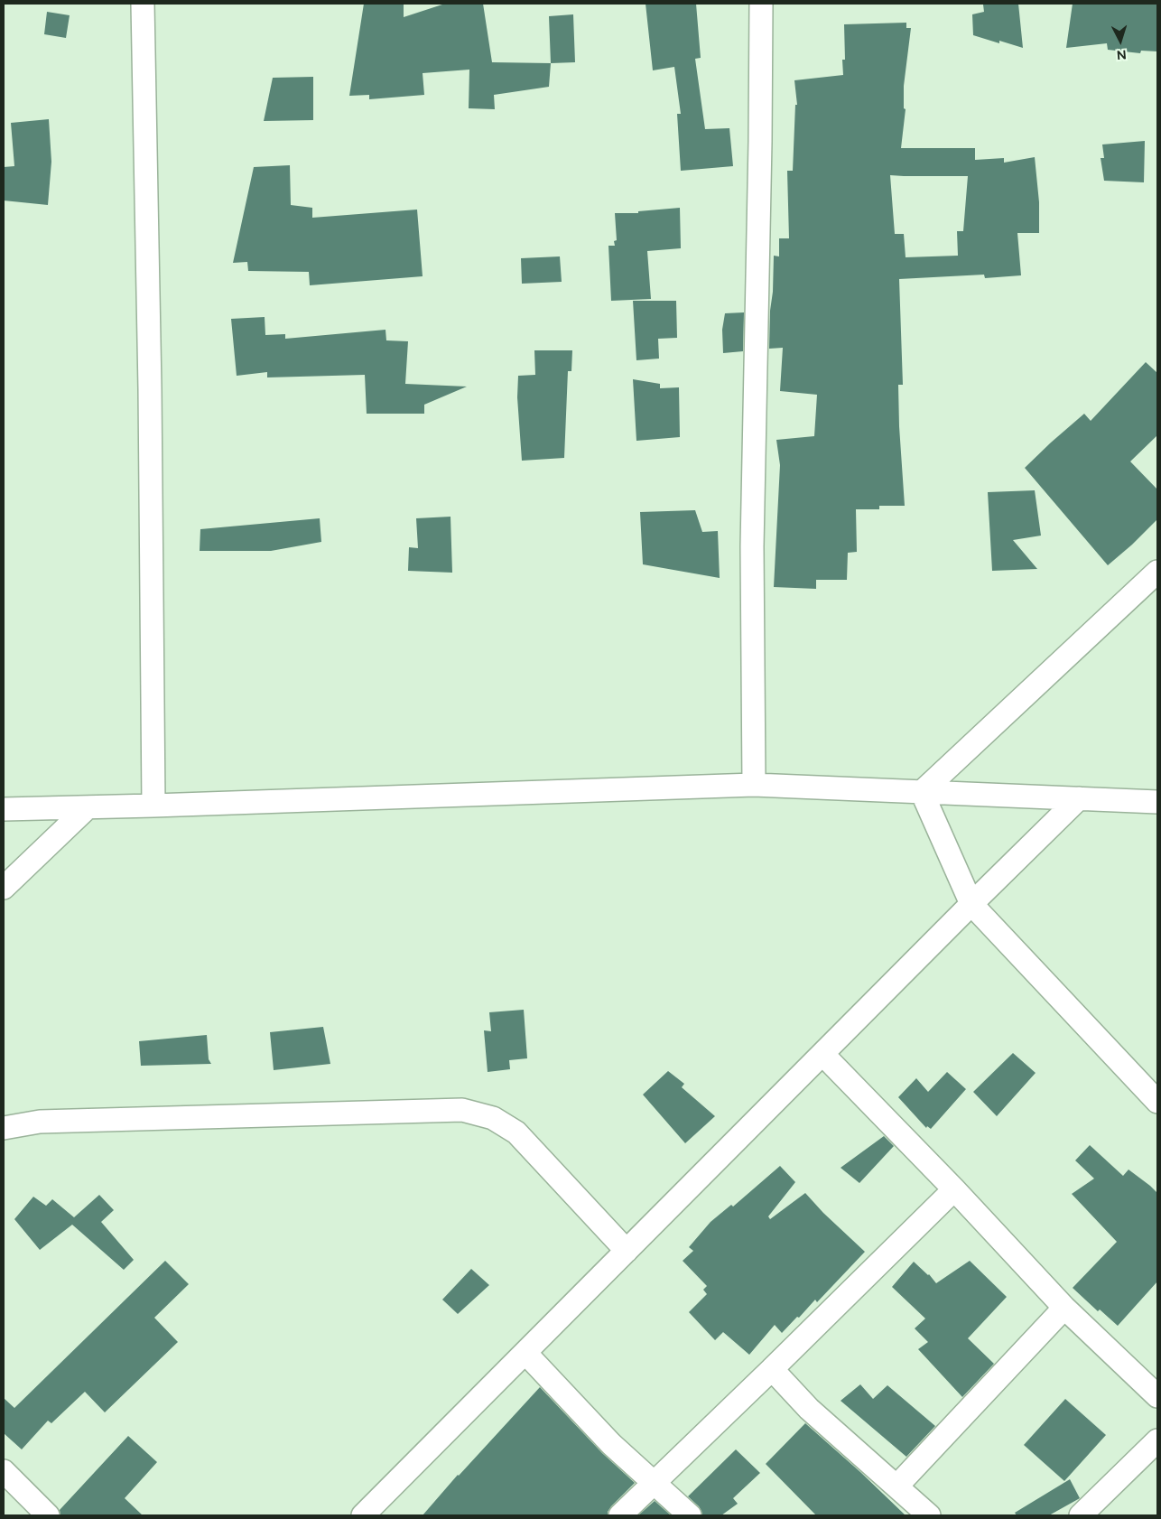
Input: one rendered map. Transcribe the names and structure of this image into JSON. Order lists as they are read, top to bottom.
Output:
{
  "north": "bottom"
}
